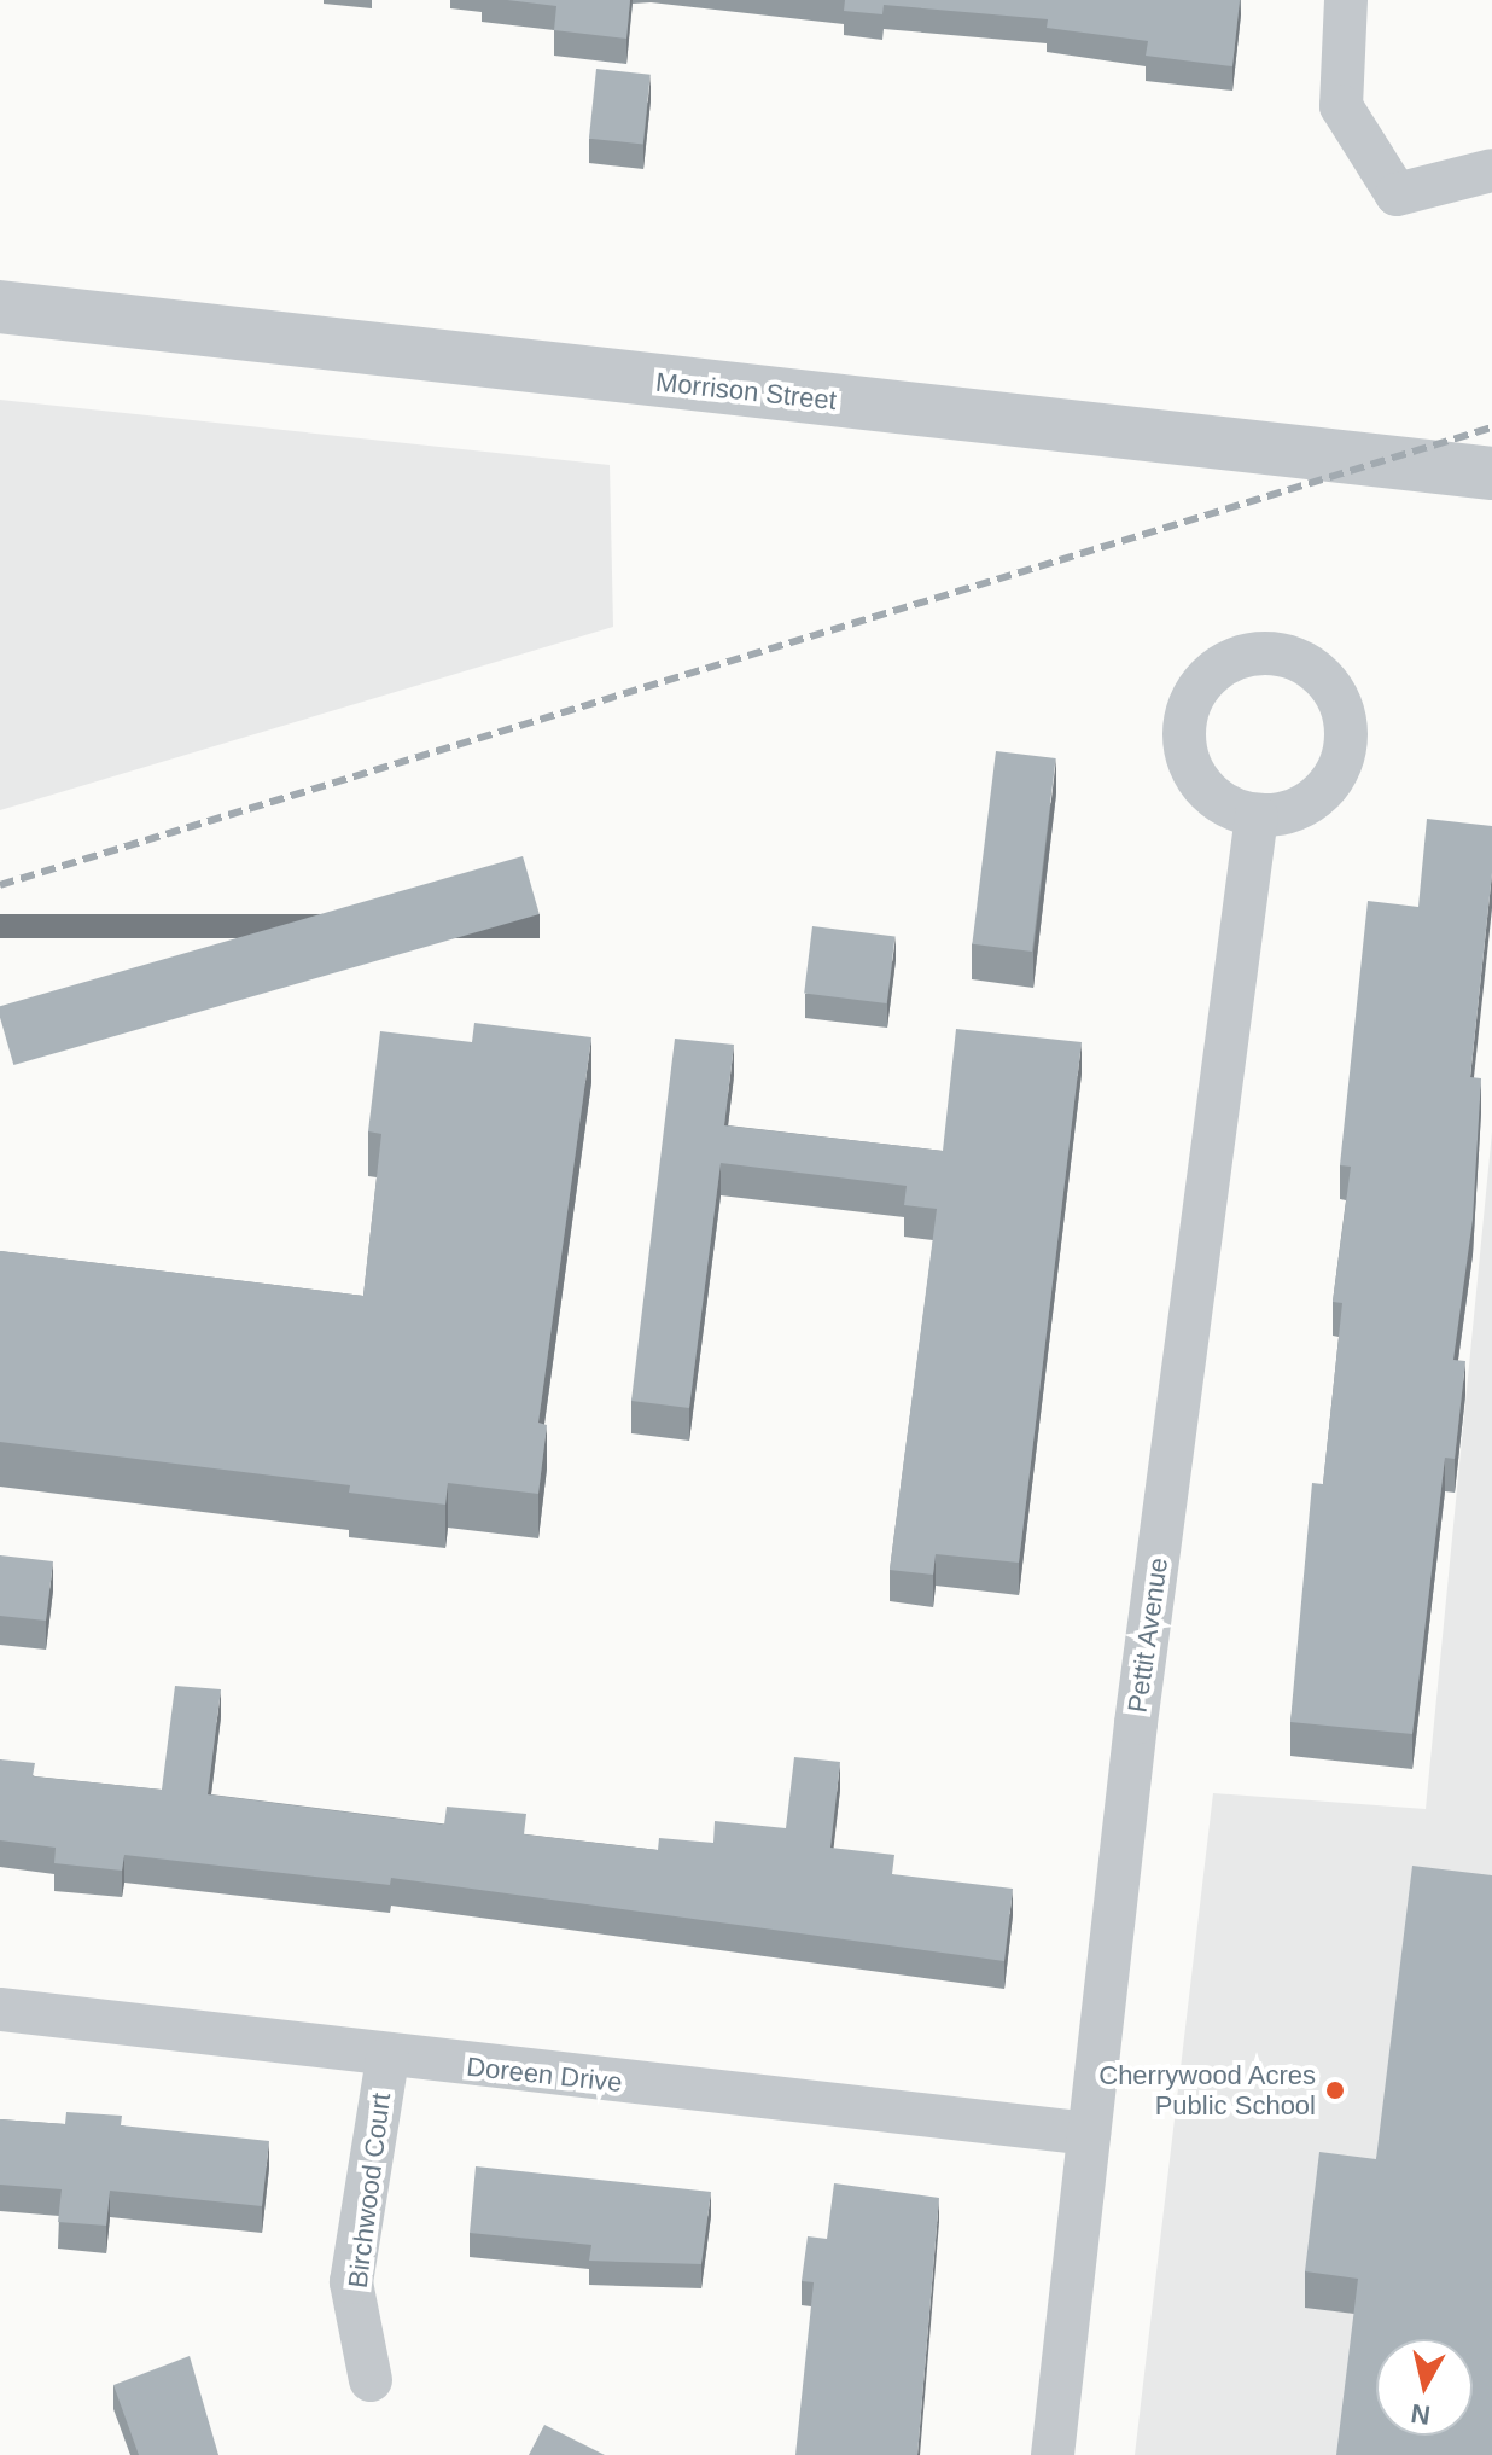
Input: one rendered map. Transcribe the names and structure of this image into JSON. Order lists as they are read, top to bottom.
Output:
{
  "streets": {
    "street": [
      "Morrison Street",
      "Pettit Avenue",
      "Doreen Drive",
      "Birchwood Court"
    ]
  },
  "crossings": [
    ["Pettit Avenue", "Doreen Drive"],
    ["Doreen Drive", "Birchwood Court"]
  ],
  "places": ["Cherrywood Acres Public School"],
  "north": "bottom"
}
